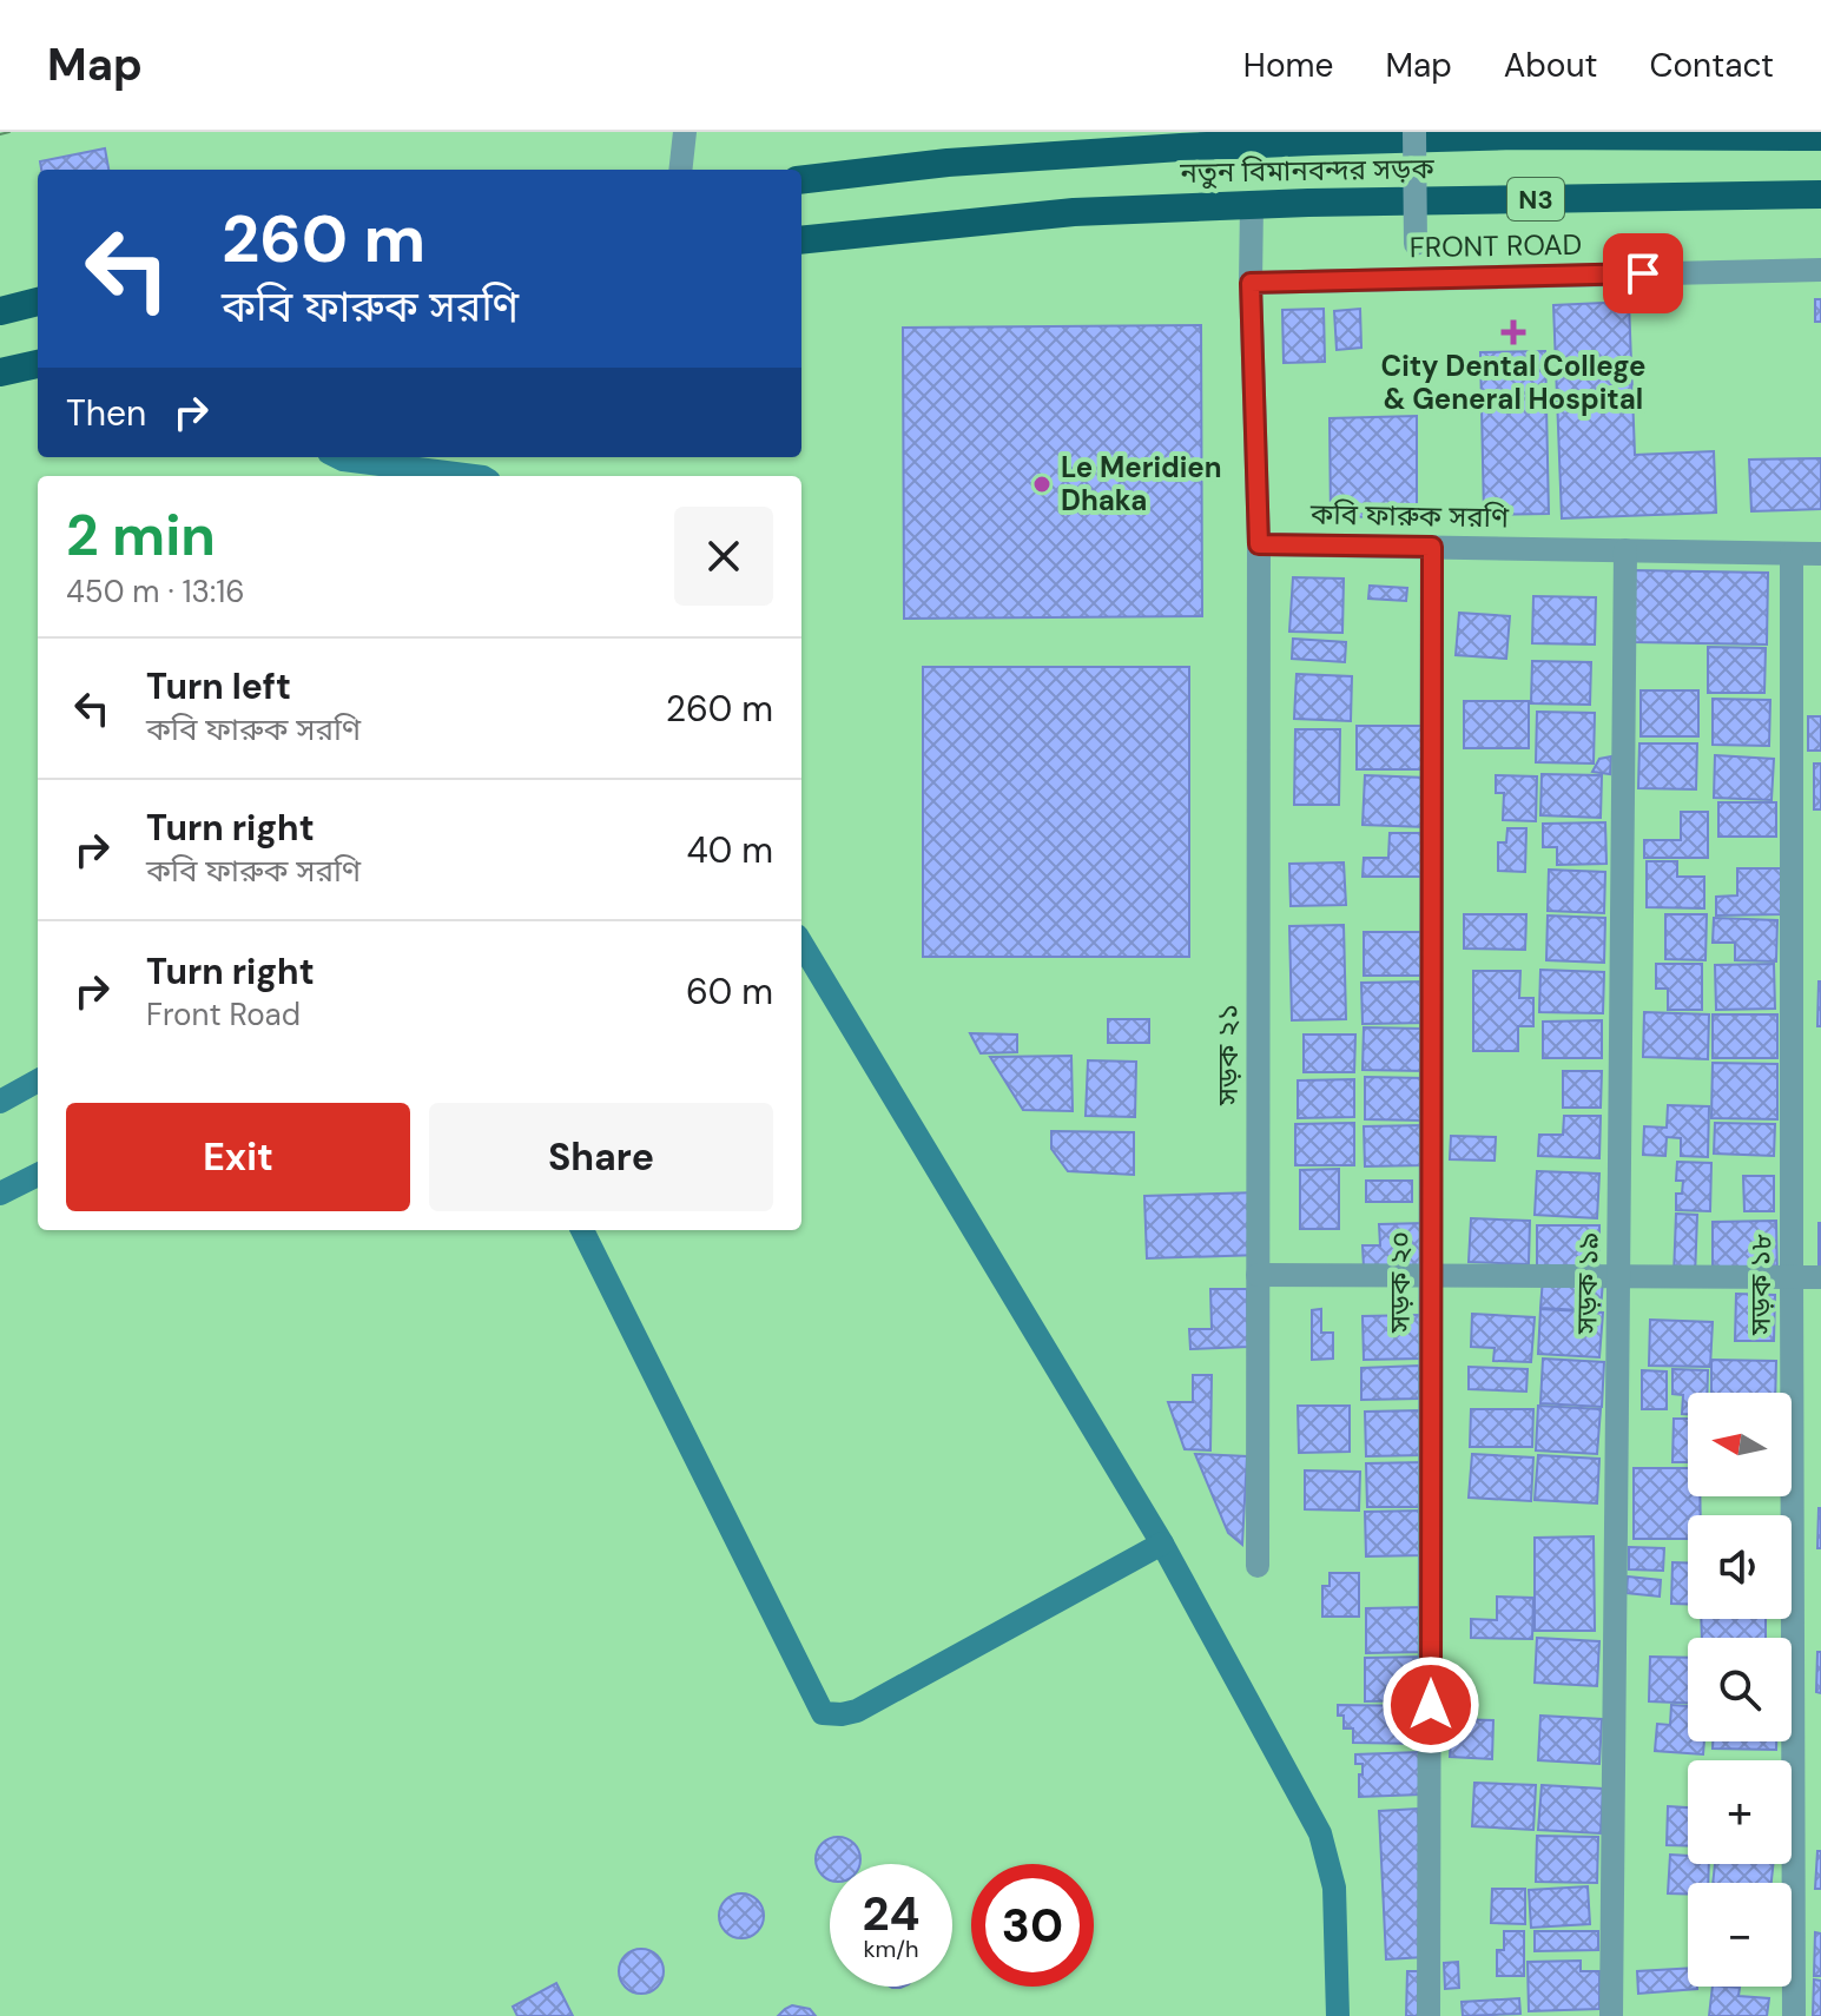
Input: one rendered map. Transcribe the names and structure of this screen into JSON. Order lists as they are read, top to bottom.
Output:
{
  "streets": {
    "highway": ["নতুন বিমানবন্দর সড়ক", "N3"],
    "street": [
      "FRONT ROAD",
      "কবি ফারুক সরণি",
      "সড়ক ২১",
      "সড়ক ২০",
      "সড়ক ১৯",
      "সড়ক ১৮"
    ]
  },
  "crossings": [
    ["কবি ফারুক সরণি", "সড়ক ২১"],
    ["কবি ফারুক সরণি", "সড়ক ২০"],
    ["কবি ফারুক সরণি", "সড়ক ১৯"],
    ["কবি ফারুক সরণি", "সড়ক ১৮"]
  ],
  "places": {
    "health": ["City Dental College & General Hospital"],
    "other": ["Le Meridien Dhaka"]
  },
  "north": "left",
  "page": {
    "header": "Map",
    "nav": [
      "Home",
      "Map",
      "About",
      "Contact"
    ],
    "turn": ["260 m", "কবি ফারুক সরণি"],
    "then": "Then",
    "heading": ["2 min", "450 m · 13:16"],
    "list": [
      {
        "name": "Turn left",
        "note": "কবি ফারুক সরণি",
        "value": "260 m"
      },
      {
        "name": "Turn right",
        "note": "কবি ফারুক সরণি",
        "value": "40 m"
      },
      {
        "name": "Turn right",
        "note": "Front Road",
        "value": "60 m"
      }
    ],
    "buttons": ["Exit", "Share"],
    "map_buttons": ["+", "−"],
    "speed": "24 km/h",
    "limit": "30"
  }
}
